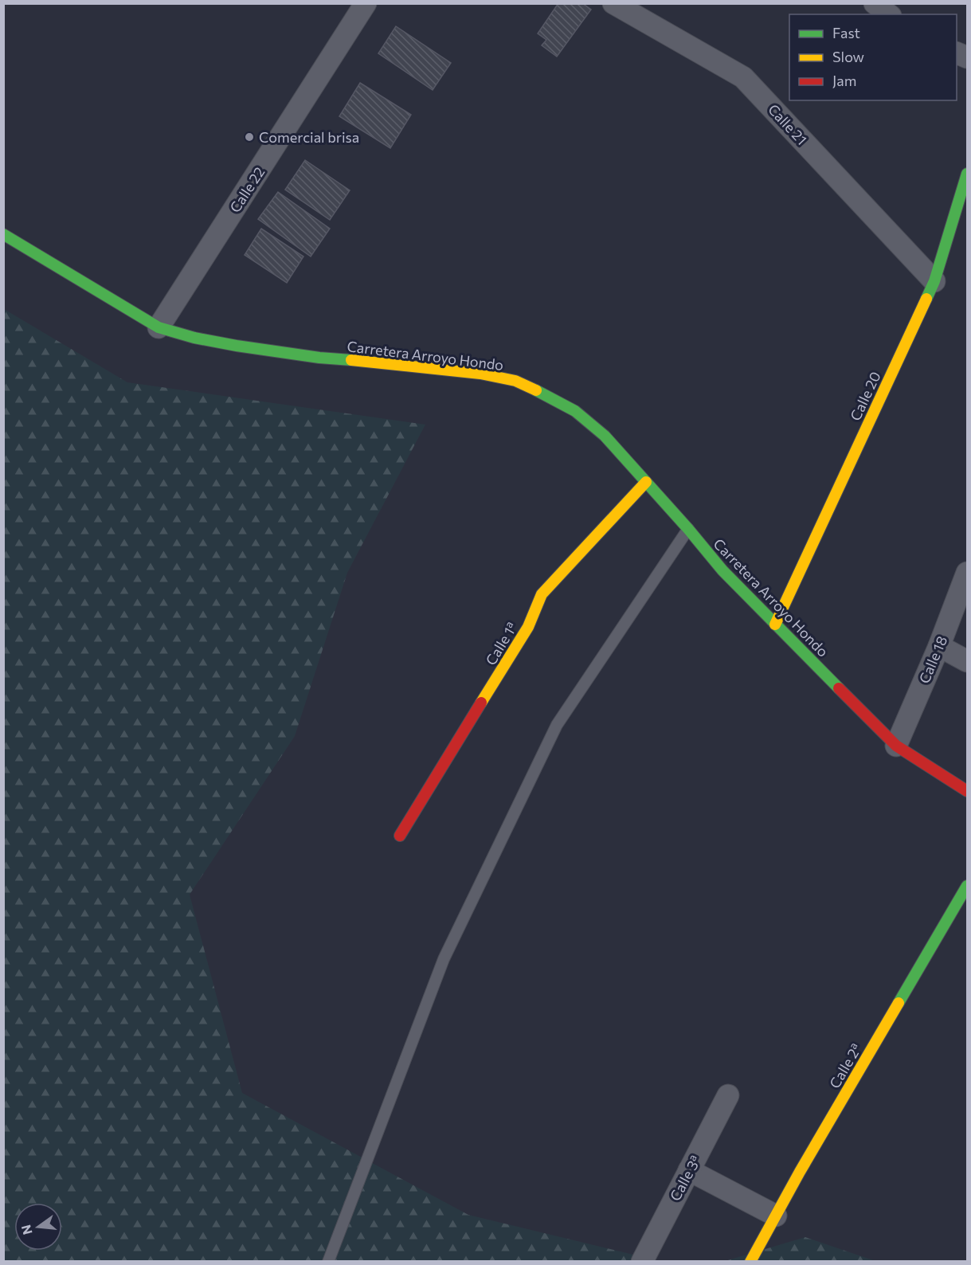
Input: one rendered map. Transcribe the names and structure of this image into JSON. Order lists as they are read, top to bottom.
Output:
{
  "streets": {
    "street": [
      "Calle 21",
      "Calle 22",
      "Carretera Arroyo Hondo",
      "Calle 20",
      "Calle 1ª",
      "Calle 18",
      "Calle 2ª",
      "Calle 3ª"
    ]
  },
  "crossings": [
    ["Calle 21", "Calle 20"],
    ["Calle 22", "Carretera Arroyo Hondo"],
    ["Carretera Arroyo Hondo", "Calle 20"],
    ["Carretera Arroyo Hondo", "Calle 1ª"],
    ["Carretera Arroyo Hondo", "Calle 18"]
  ],
  "places": ["Comercial brisa"],
  "legend": ["Fast", "Slow", "Jam"],
  "north": "left"
}
